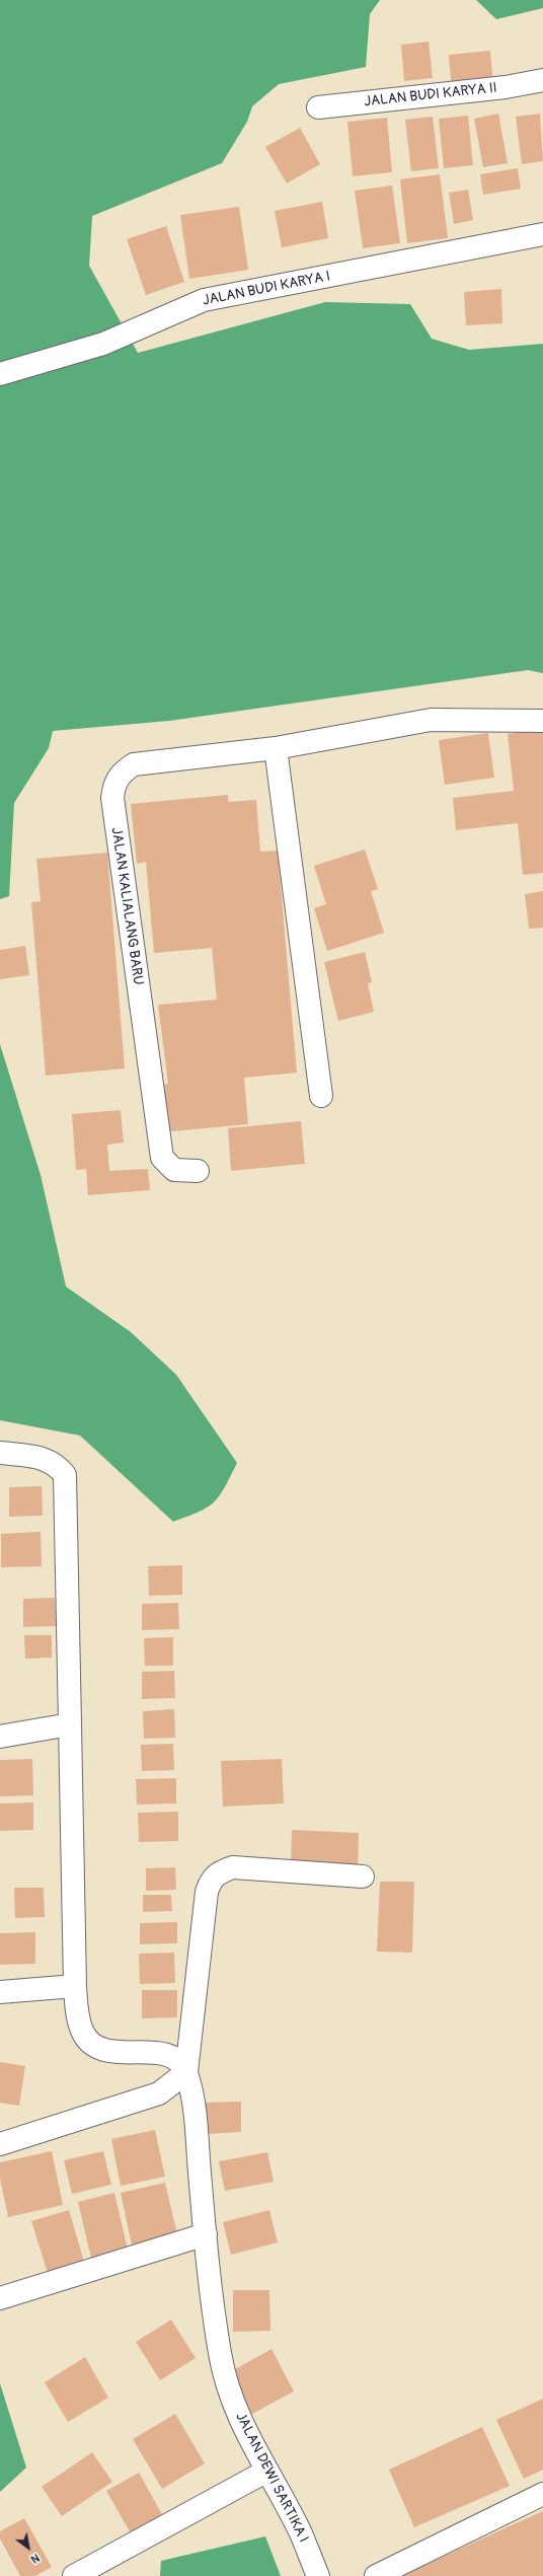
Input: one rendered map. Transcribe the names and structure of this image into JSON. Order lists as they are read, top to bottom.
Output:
{
  "streets": {
    "street": [
      "JALAN BUDI KARYA II",
      "JALAN BUDI KARYA I",
      "JALAN KALIALANG BARU",
      "JALAN DEWI SARTIKA I"
    ]
  },
  "north": "bottom right"
}
